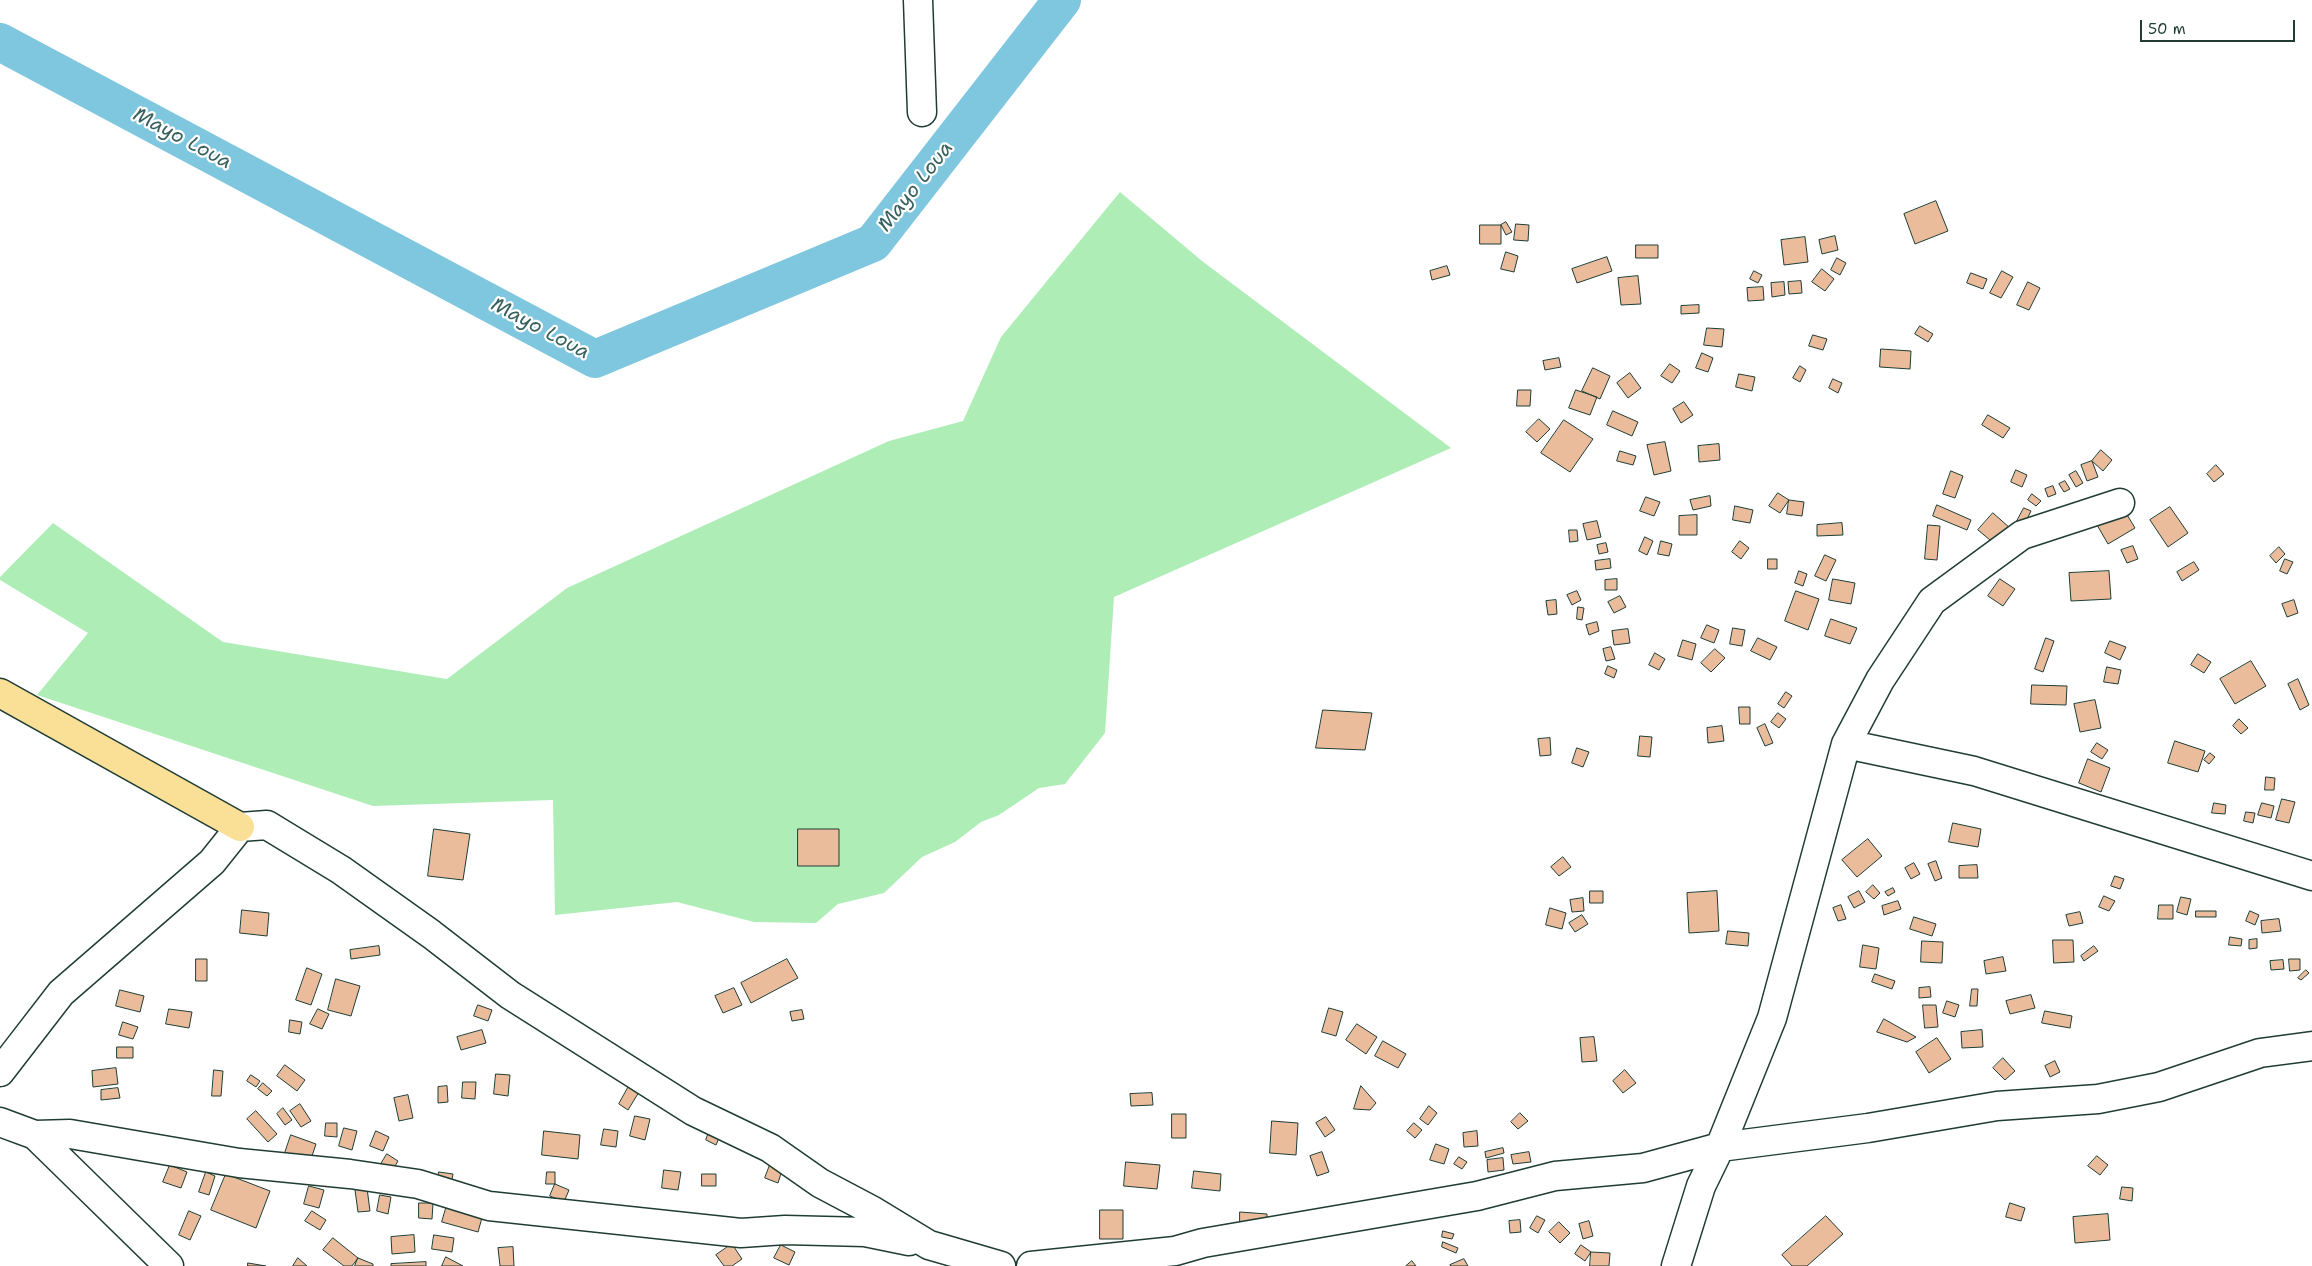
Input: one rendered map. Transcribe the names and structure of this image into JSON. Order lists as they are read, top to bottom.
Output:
{
  "water": ["Mayo Loua"],
  "scale_bar": "50 m"
}
